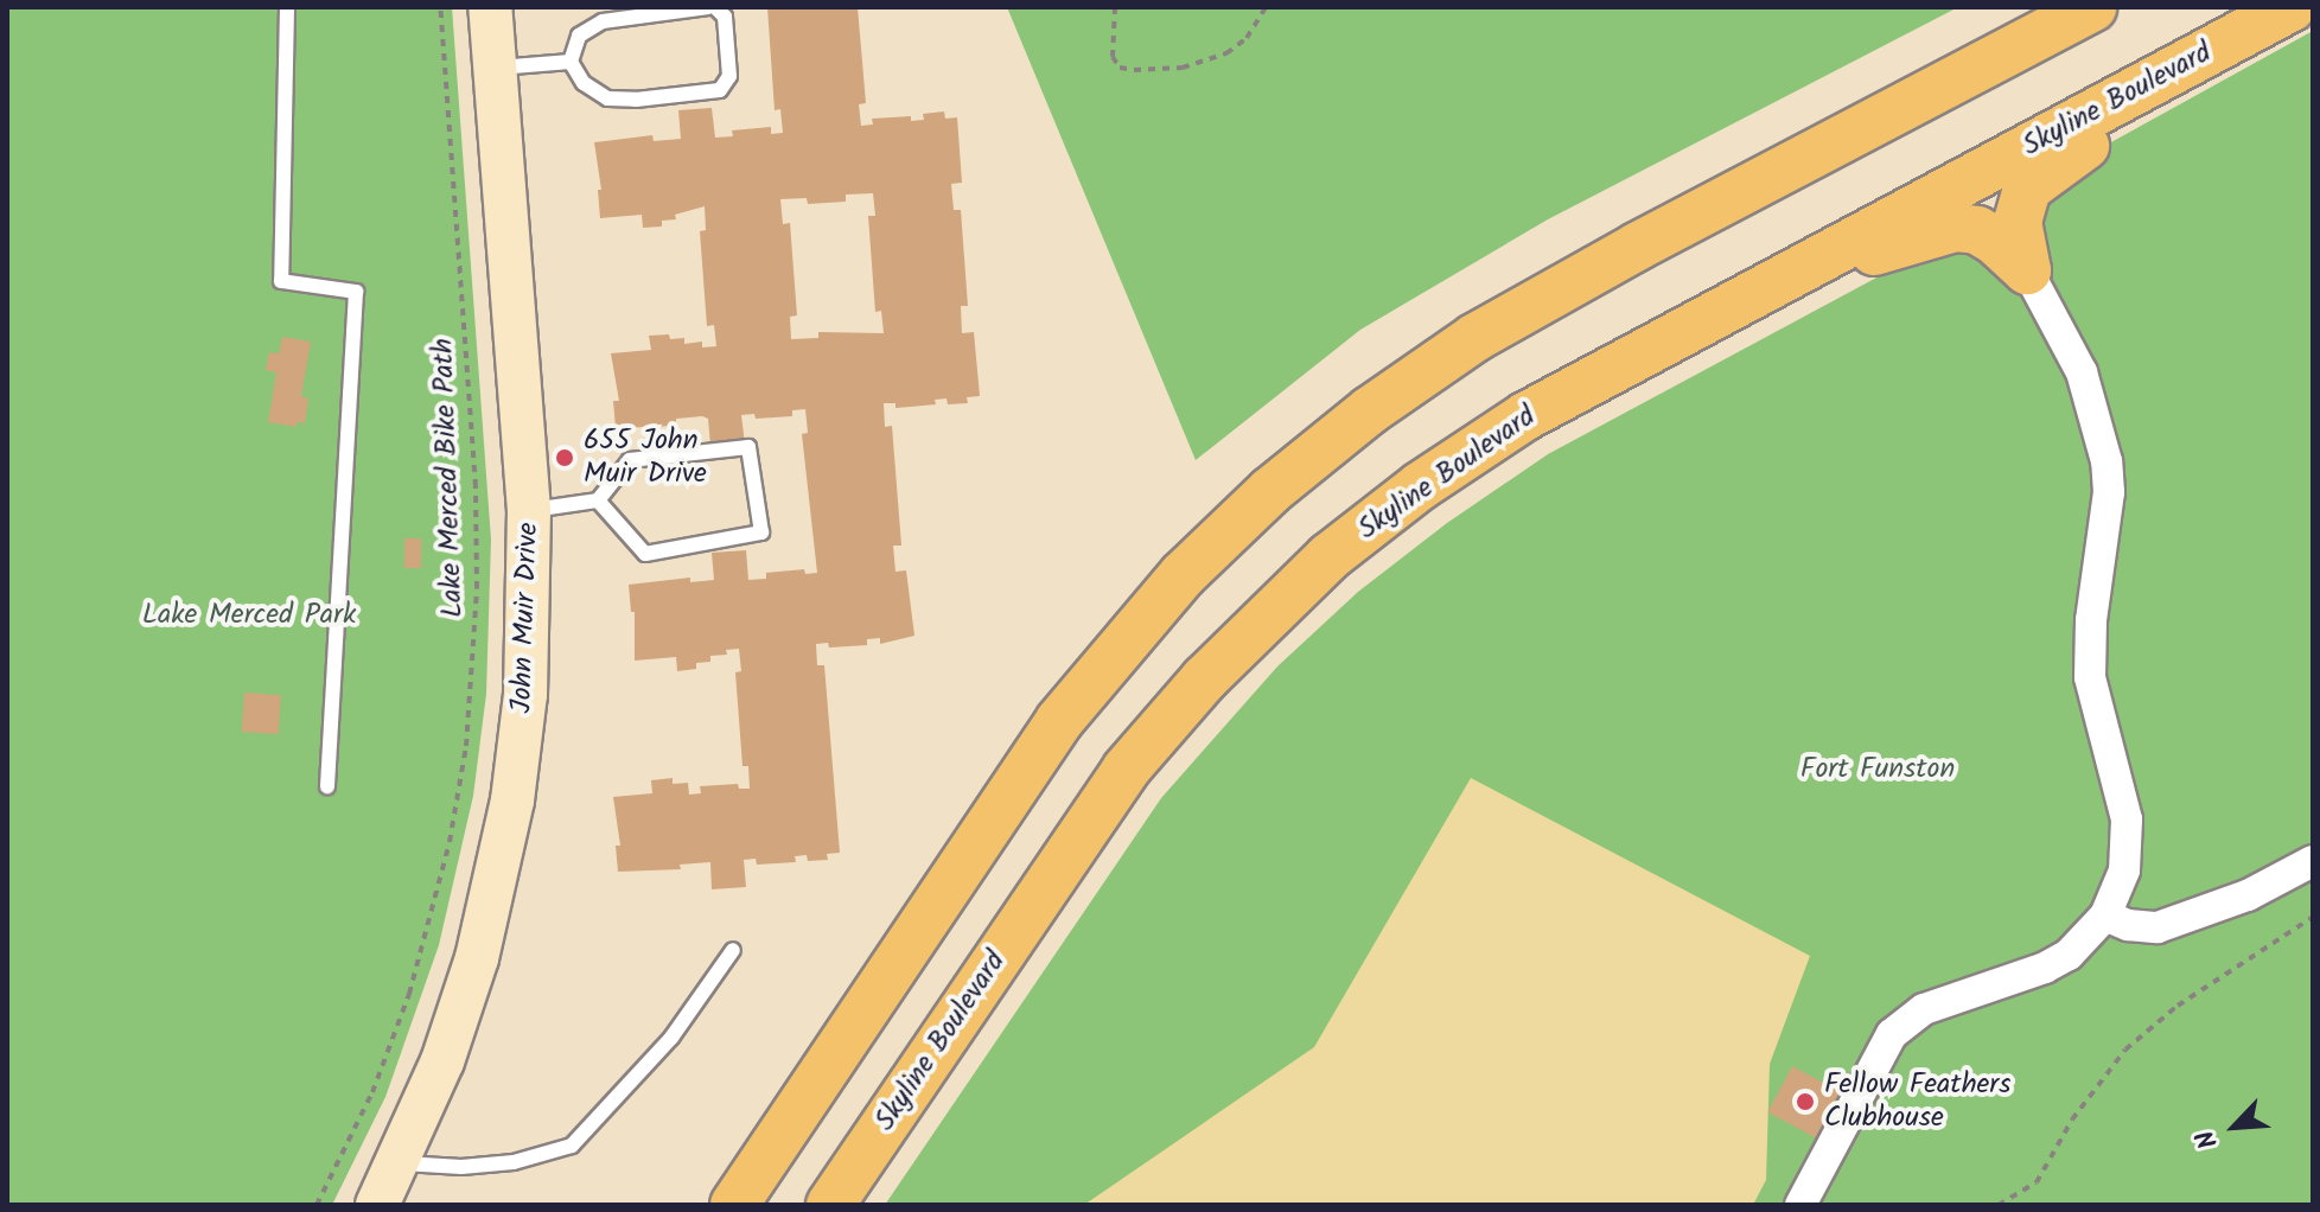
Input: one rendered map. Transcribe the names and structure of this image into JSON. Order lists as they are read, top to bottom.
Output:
{
  "streets": {
    "main road": ["Skyline Boulevard"],
    "street": ["John Muir Drive"],
    "path": ["Lake Merced Bike Path"]
  },
  "parks": ["Lake Merced Park", "Fort Funston"],
  "places": ["655 John Muir Drive", "Fellow Feathers Clubhouse"],
  "north": "bottom left"
}
